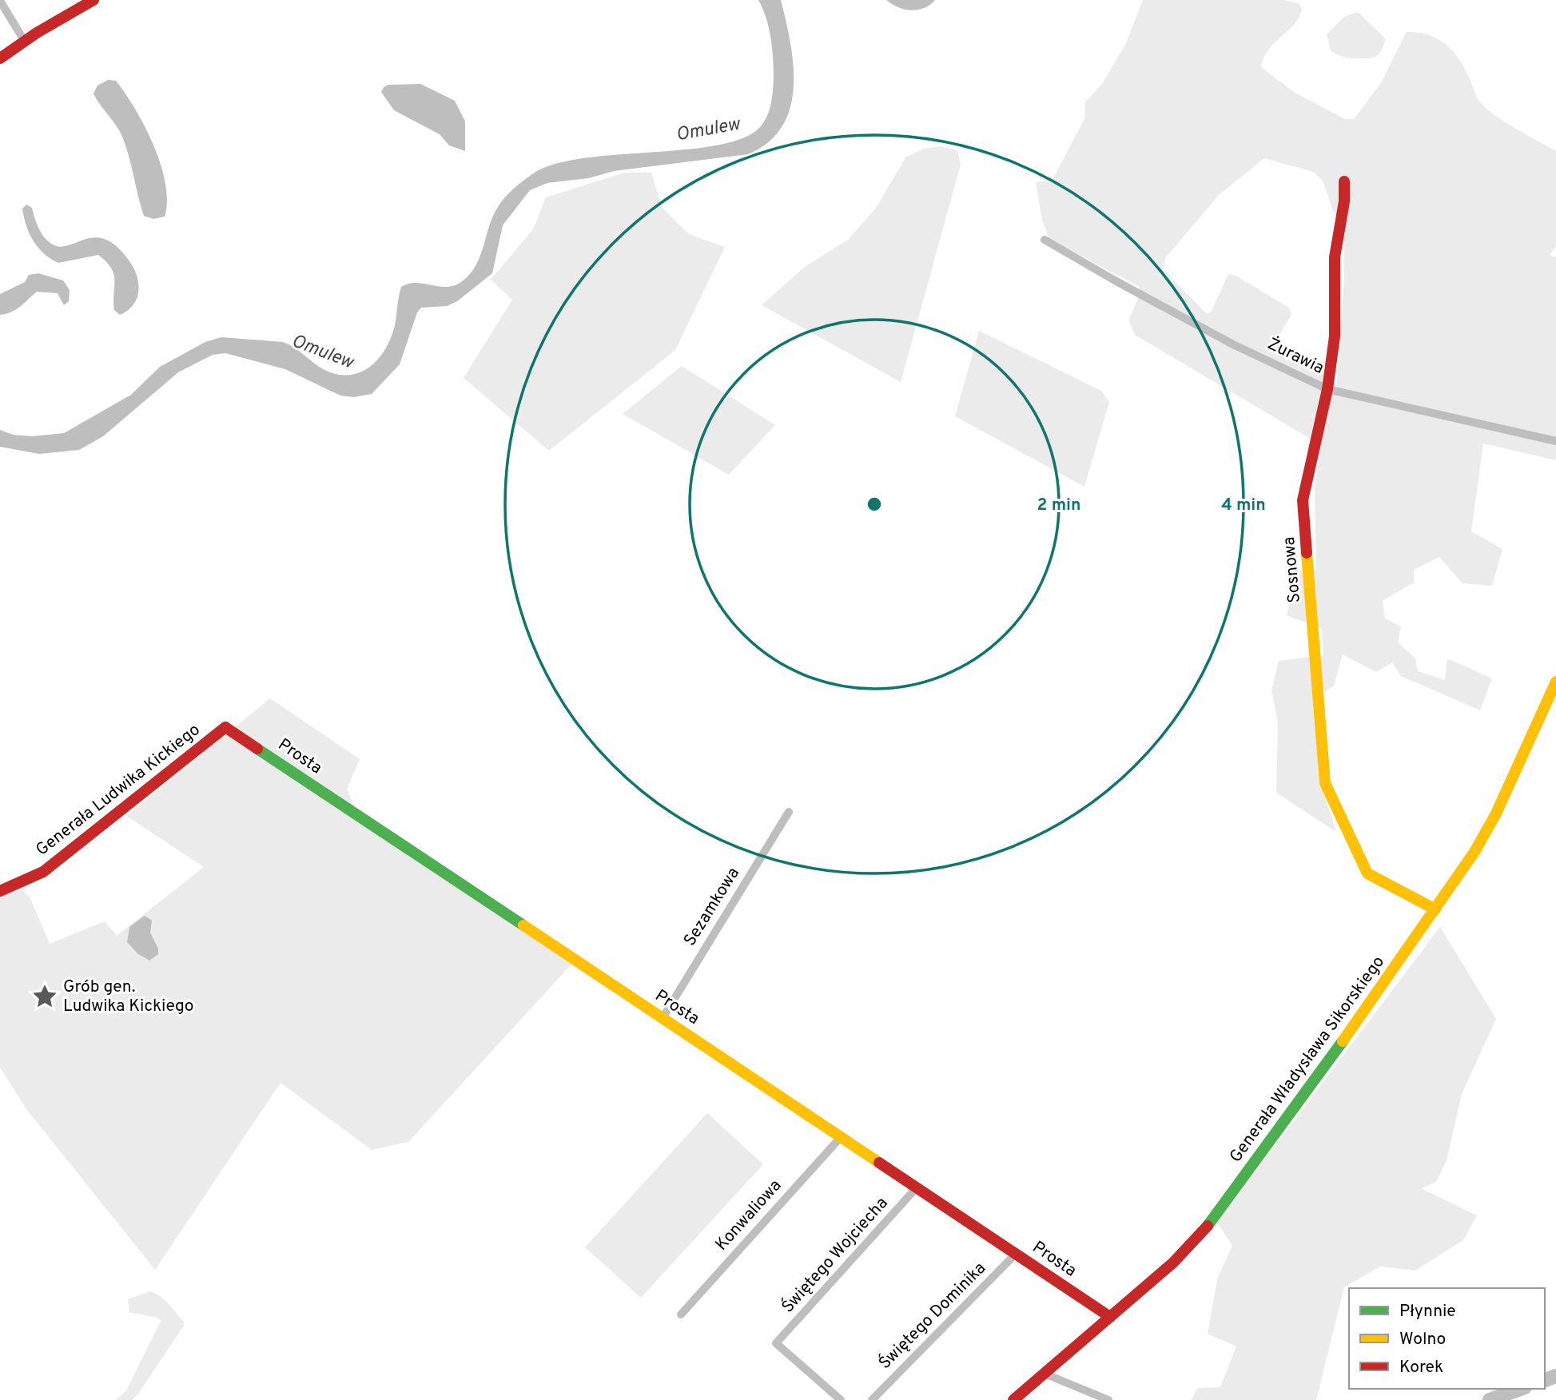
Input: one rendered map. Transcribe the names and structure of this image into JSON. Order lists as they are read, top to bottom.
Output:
{
  "streets": {
    "street": [
      "Żurawia",
      "Sosnowa",
      "Prosta",
      "Generała Ludwika Kickiego",
      "Sezamkowa",
      "Generała Władysława Sikorskiego",
      "Konwaliowa",
      "Świętego Wojciecha",
      "Świętego Dominika"
    ]
  },
  "crossings": [
    ["Żurawia", "Sosnowa"],
    ["Sosnowa", "Generała Władysława Sikorskiego"],
    ["Prosta", "Generała Ludwika Kickiego"],
    ["Prosta", "Sezamkowa"],
    ["Prosta", "Generała Władysława Sikorskiego"],
    ["Prosta", "Konwaliowa"],
    ["Prosta", "Świętego Wojciecha"],
    ["Prosta", "Świętego Dominika"]
  ],
  "water": ["Omulew"],
  "places": {
    "place": ["Grób gen. Ludwika Kickiego"]
  },
  "legend": ["Płynnie", "Wolno", "Korek"],
  "rings": ["2 min", "4 min"]
}
